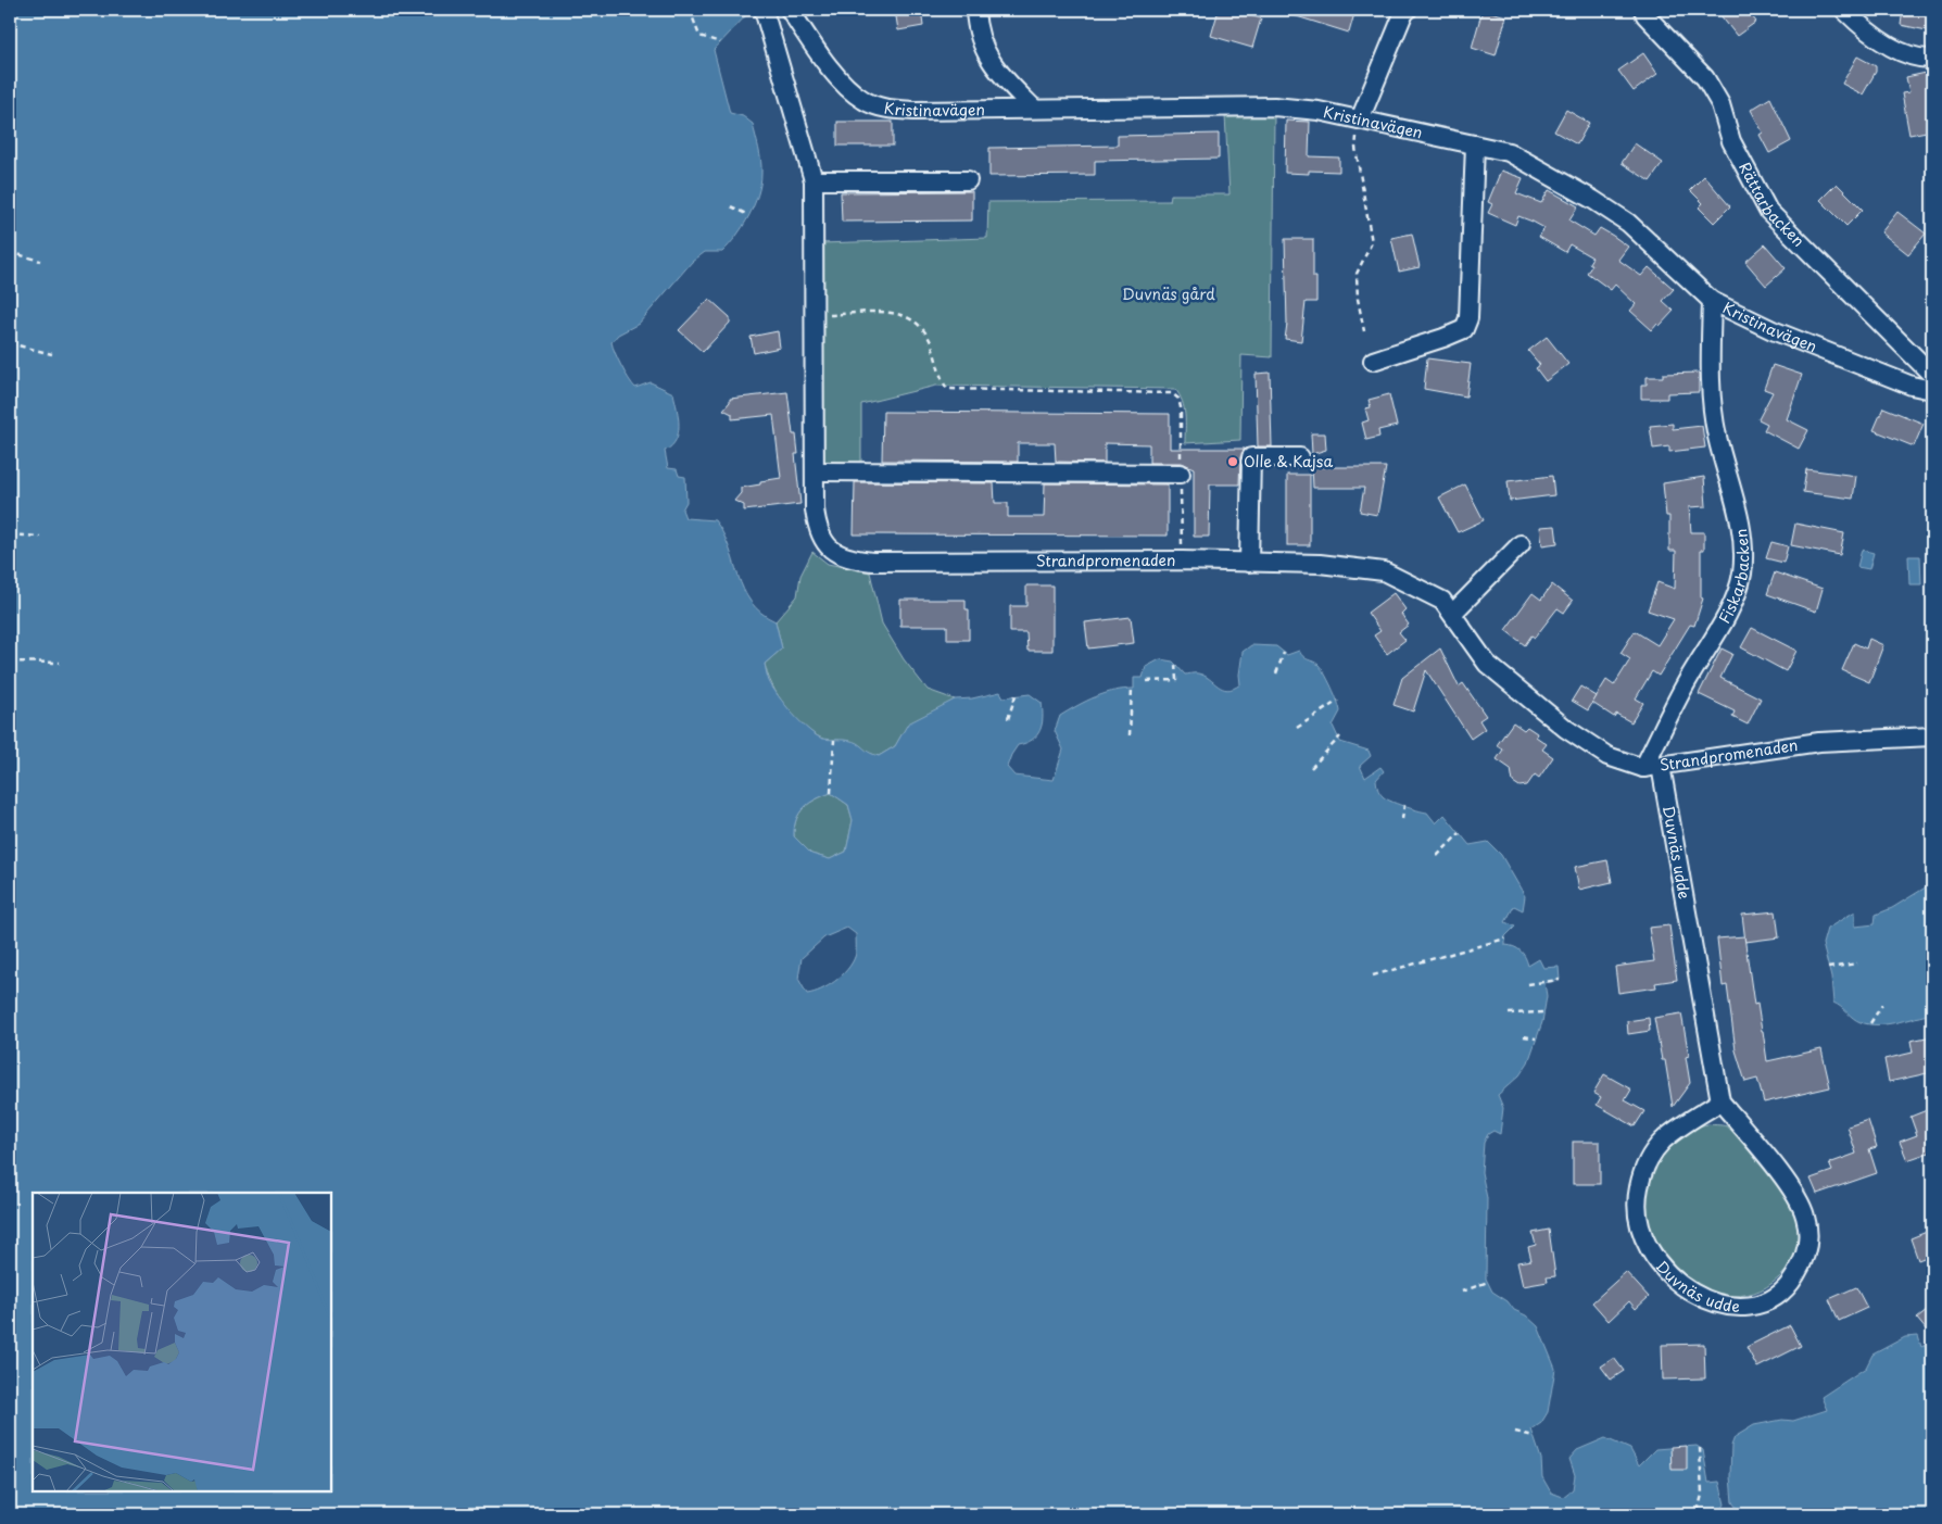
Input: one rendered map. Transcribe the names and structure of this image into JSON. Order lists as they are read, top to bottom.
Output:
{
  "streets": {
    "street": [
      "Kristinavägen",
      "Rättarbacken",
      "Strandpromenaden",
      "Fiskarbacken",
      "Duvnäs udde"
    ]
  },
  "crossings": [
    ["Kristinavägen", "Fiskarbacken"],
    ["Strandpromenaden", "Fiskarbacken"],
    ["Strandpromenaden", "Duvnäs udde"],
    ["Fiskarbacken", "Duvnäs udde"]
  ],
  "parks": ["Duvnäs gård"],
  "places": ["Olle & Kajsa"]
}
